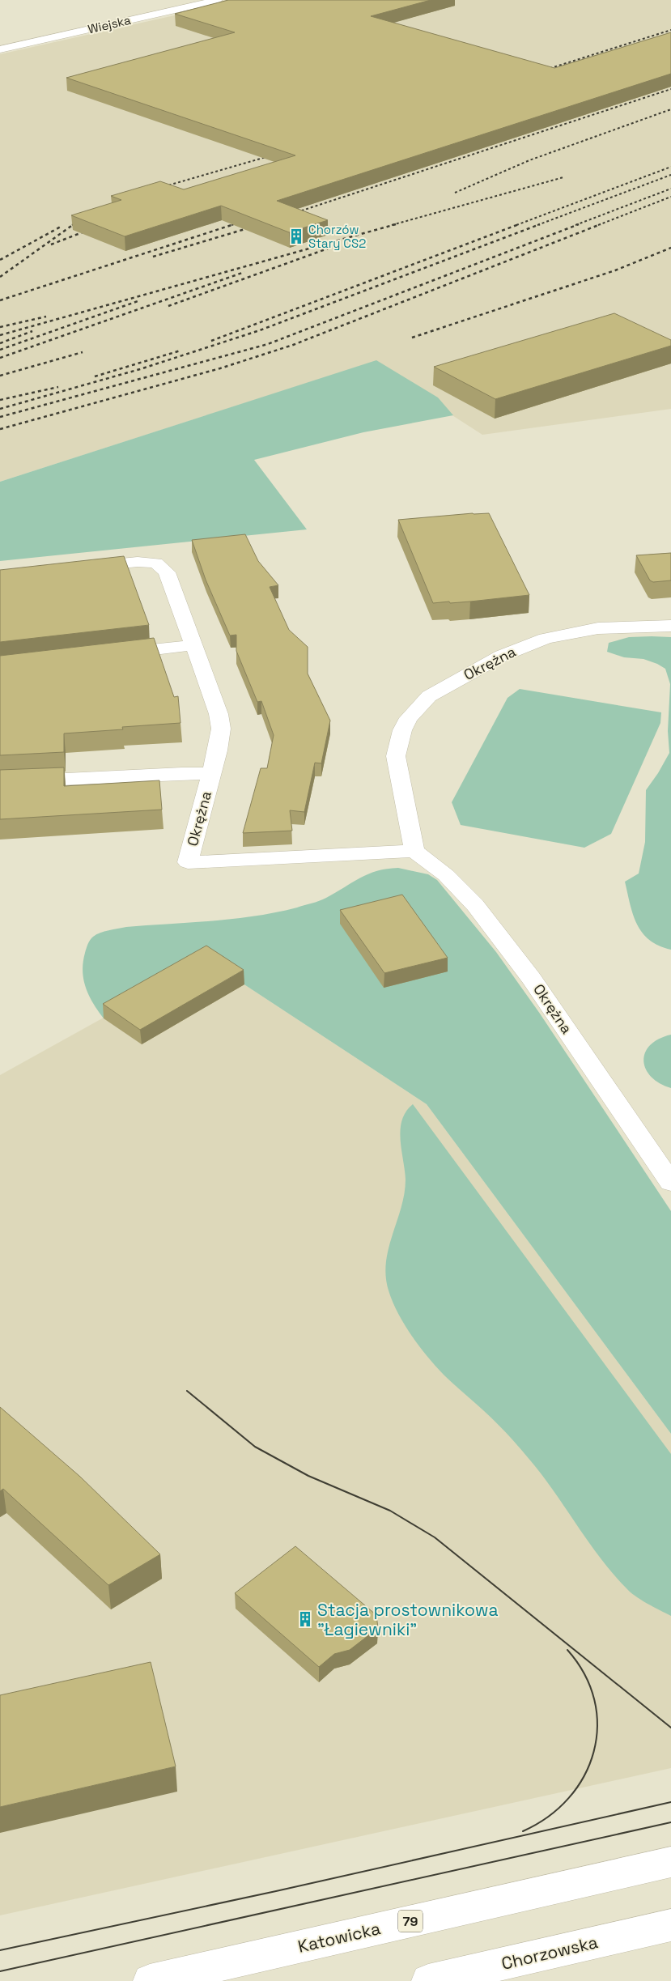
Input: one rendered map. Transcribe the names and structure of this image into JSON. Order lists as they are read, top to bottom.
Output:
{
  "streets": {
    "street": [
      "Wiejska",
      "Okrężna",
      "79",
      "Katowicka",
      "Chorzowska"
    ]
  },
  "places": {
    "building": ["Chorzów Stary CS2", "Stacja prostownikowa \"Łagiewniki\""]
  }
}
